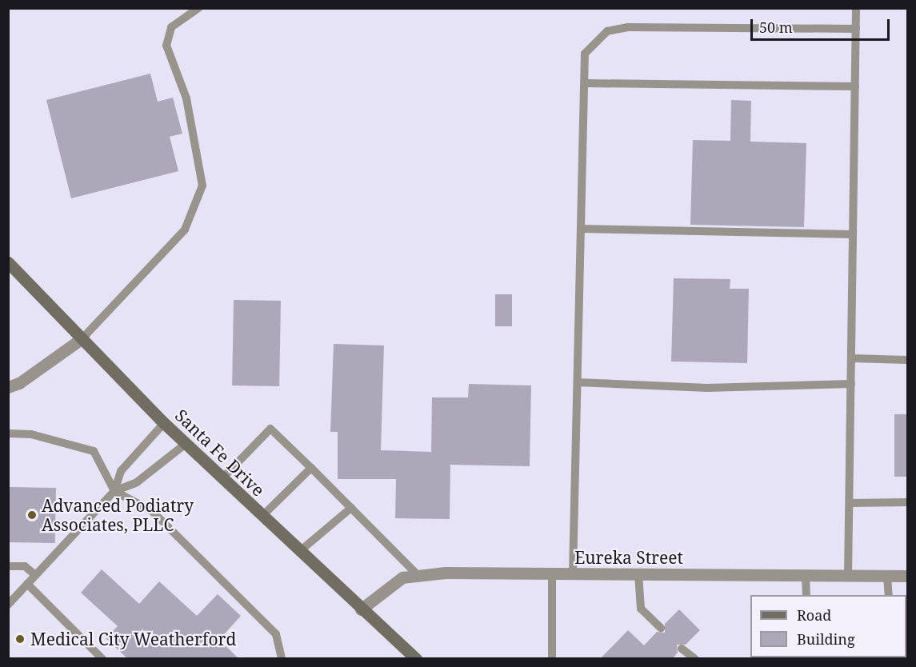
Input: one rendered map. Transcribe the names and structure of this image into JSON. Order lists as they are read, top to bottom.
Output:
{
  "streets": {
    "main road": ["Santa Fe Drive"],
    "street": ["Eureka Street"]
  },
  "crossings": [
    ["Santa Fe Drive", "Eureka Street"]
  ],
  "places": ["Advanced Podiatry Associates, PLLC", "Medical City Weatherford"],
  "legend": ["Road", "Building"],
  "scale_bar": "50 m"
}
